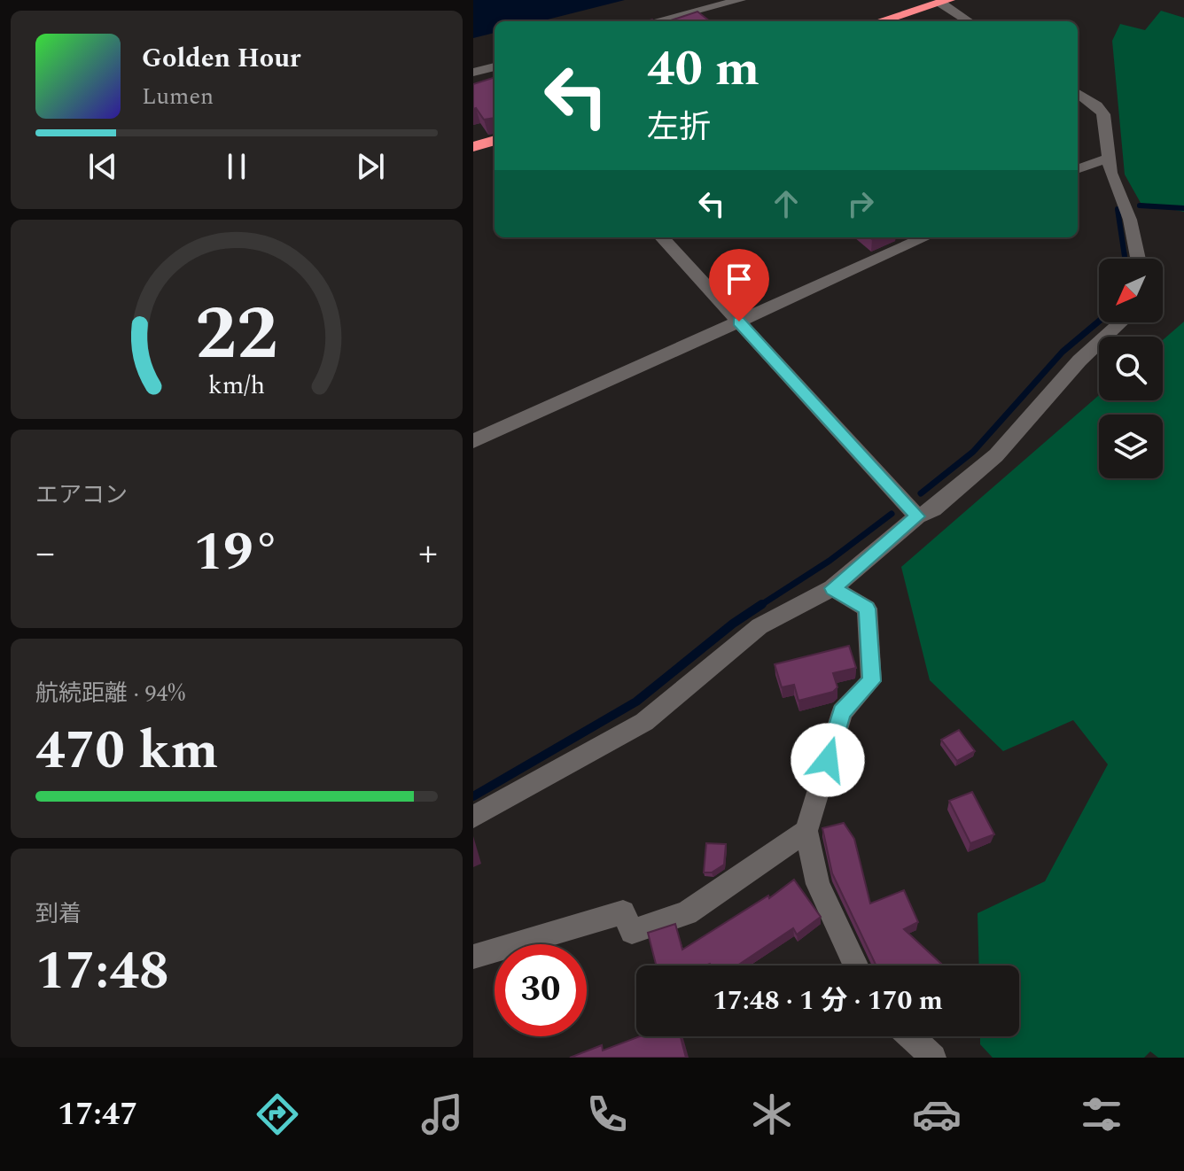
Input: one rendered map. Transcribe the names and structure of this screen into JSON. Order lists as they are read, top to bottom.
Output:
{
  "north": "bottom left",
  "page": {
    "turn": ["40 m", "左折"],
    "song": ["Golden Hour", "Lumen"],
    "tile": [
      "エアコン",
      ["航続距離 · 94%", "470 km"],
      ["到着", "17:48"]
    ],
    "heat": ["−", "19°", "+"],
    "limit": "30",
    "trip": "17:48 · 1 分 · 170 m",
    "tabs": "17:47",
    "gauge": ["22", "km/h"]
  }
}
